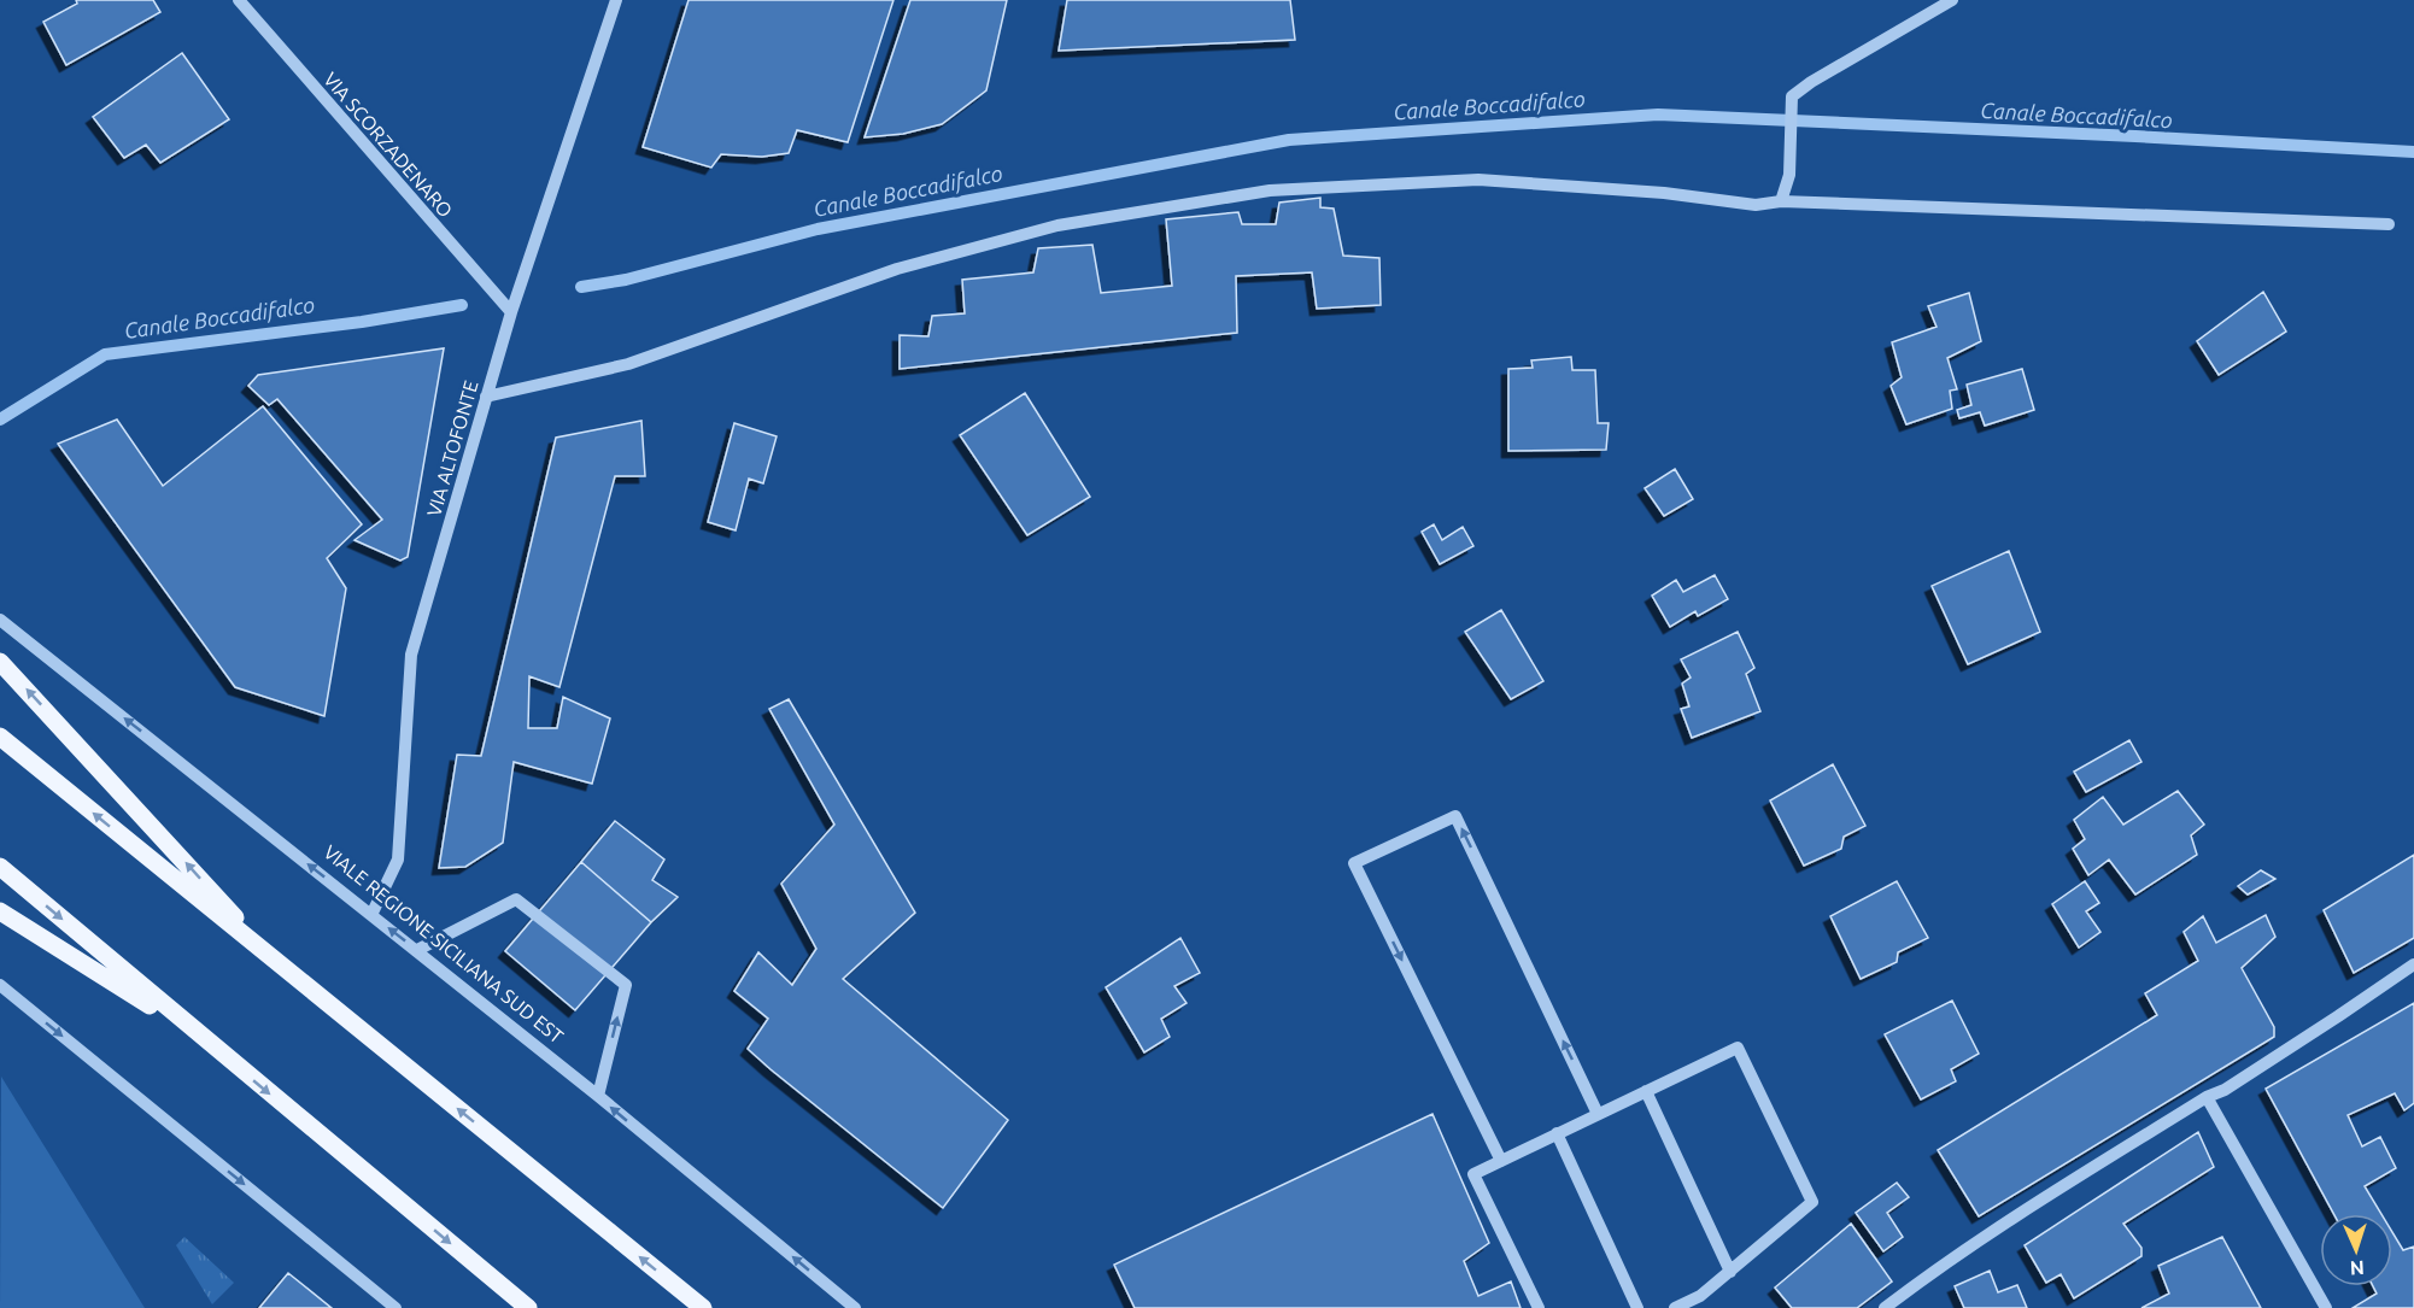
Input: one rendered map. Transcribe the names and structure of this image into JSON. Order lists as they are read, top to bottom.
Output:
{
  "streets": {
    "street": ["VIA SCORZADENARO", "VIA ALTOFONTE", "VIALE REGIONE SICILIANA SUD EST"]
  },
  "crossings": [
    ["VIA SCORZADENARO", "VIA ALTOFONTE"],
    ["VIA ALTOFONTE", "VIALE REGIONE SICILIANA SUD EST"]
  ],
  "one_way": ["VIALE REGIONE SICILIANA SUD EST"],
  "water": ["Canale Boccadifalco"],
  "north": "bottom"
}
